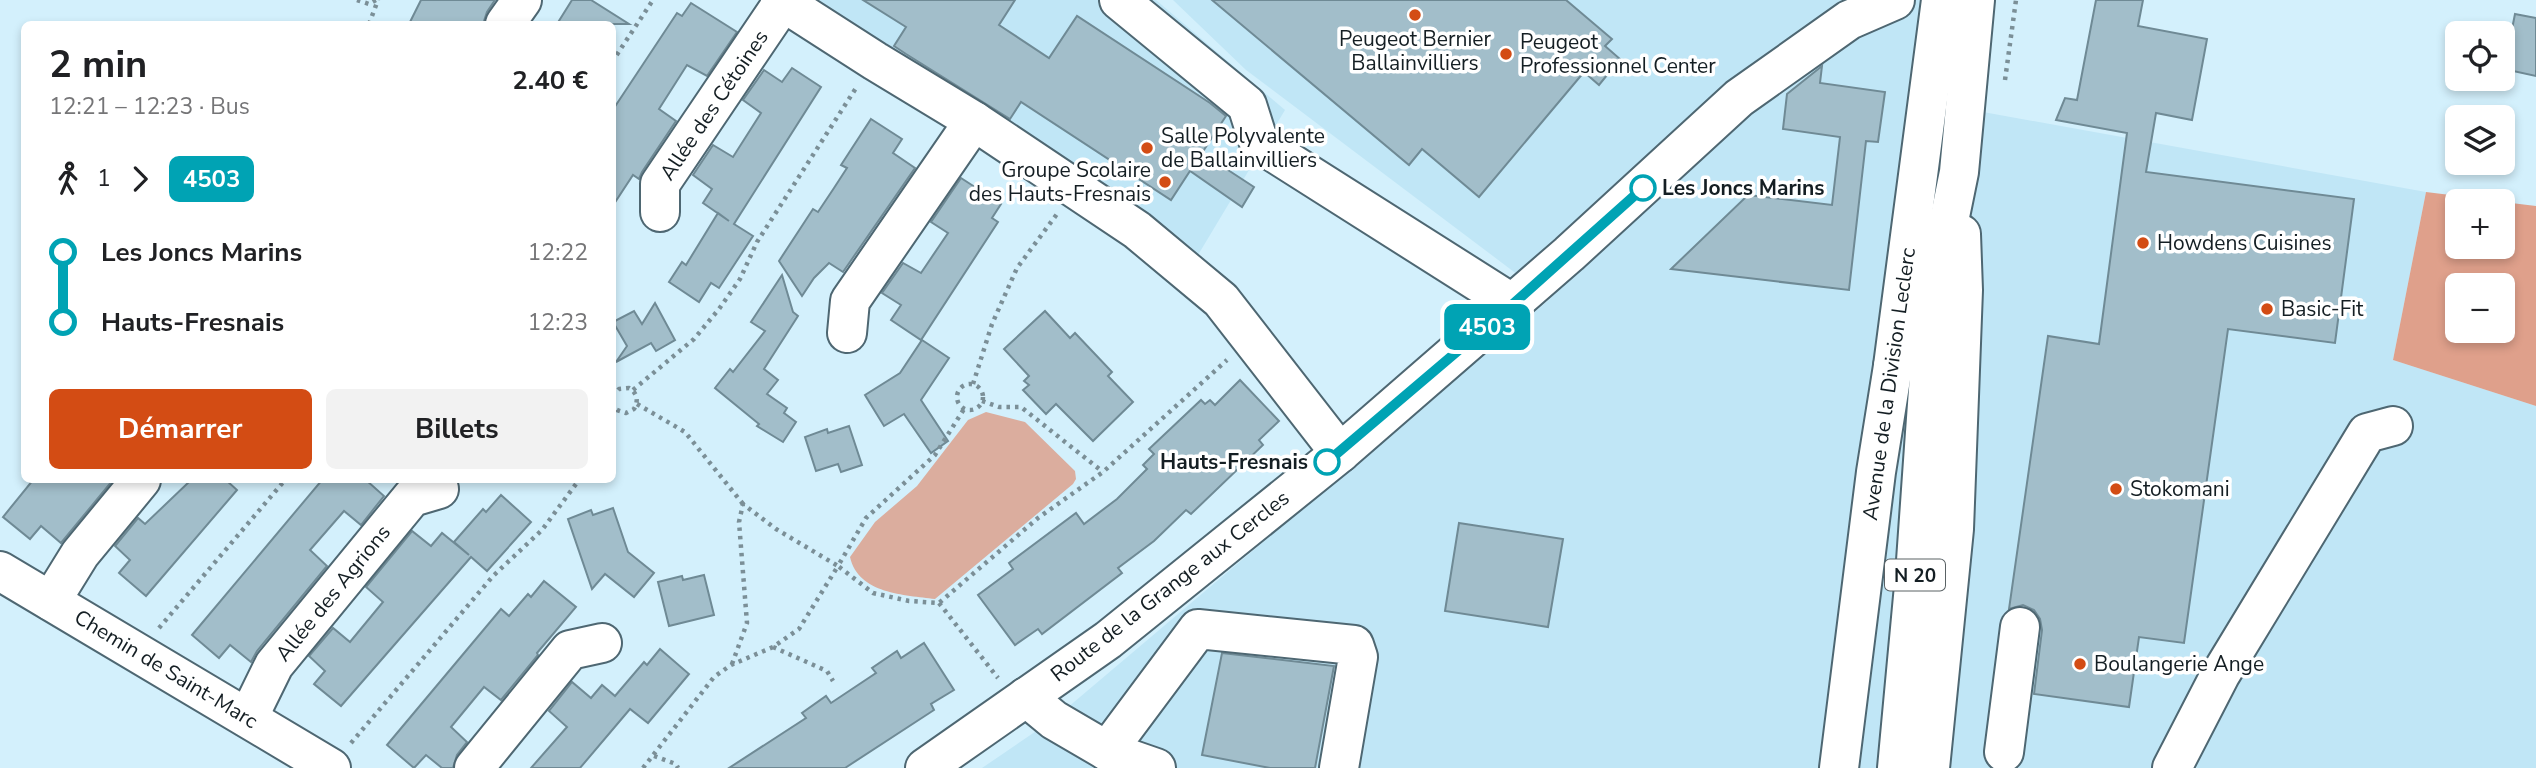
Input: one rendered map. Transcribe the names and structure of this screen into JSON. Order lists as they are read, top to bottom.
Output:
{
  "streets": {
    "main road": [
      "Allée des Cétoines",
      "Avenue de la Division Leclerc",
      "N 20",
      "Route de la Grange aux Cercles",
      "Allée des Agrions",
      "Chemin de Saint-Marc"
    ]
  },
  "crossings": [
    ["Allée des Agrions", "Chemin de Saint-Marc"]
  ],
  "places": [
    "Peugeot Bernier Ballainvilliers",
    "Peugeot Professionnel Center",
    "Salle Polyvalente de Ballainvilliers",
    "Groupe Scolaire des Hauts-Fresnais",
    "Les Joncs Marins",
    "Howdens Cuisines",
    "Basic-Fit",
    "Hauts-Fresnais",
    "Stokomani",
    "Boulangerie Ange"
  ],
  "lines": ["bus line 4503"],
  "page": {
    "on_map": "4503",
    "map_buttons": ["+", "−"],
    "heading": ["2 min", "12:21 – 12:23 · Bus", "2.40 €"],
    "legs": ["1", "4503"],
    "list": [
      {
        "name": "Les Joncs Marins",
        "value": "12:22"
      },
      {
        "name": "Hauts-Fresnais",
        "value": "12:23"
      }
    ],
    "buttons": ["Démarrer", "Billets"]
  }
}
